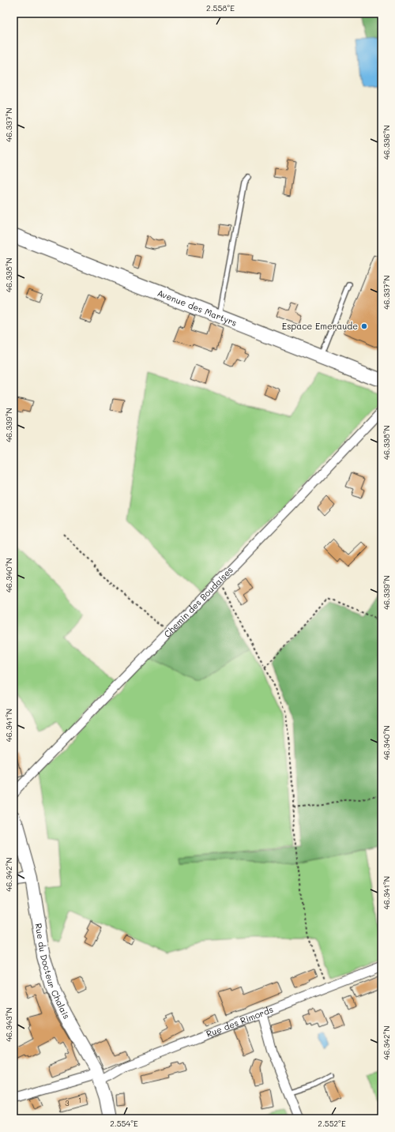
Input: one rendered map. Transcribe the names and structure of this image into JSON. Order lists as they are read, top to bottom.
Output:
{
  "streets": {
    "main road": ["Avenue des Martyrs", "Rue du Docteur Chalais"],
    "street": ["Chemin des Boudaises", "Rue des Rimords"]
  },
  "crossings": [
    ["Rue du Docteur Chalais", "Rue des Rimords"]
  ],
  "places": ["Espace Emeraude"],
  "house_numbers": ["1", "3"],
  "coordinates": [
    "2.558°E",
    "46.337°N",
    "46.336°N",
    "46.338°N",
    "46.339°N",
    "46.340°N",
    "46.341°N",
    "46.342°N",
    "46.343°N",
    "2.554°E",
    "2.552°E"
  ]
}
